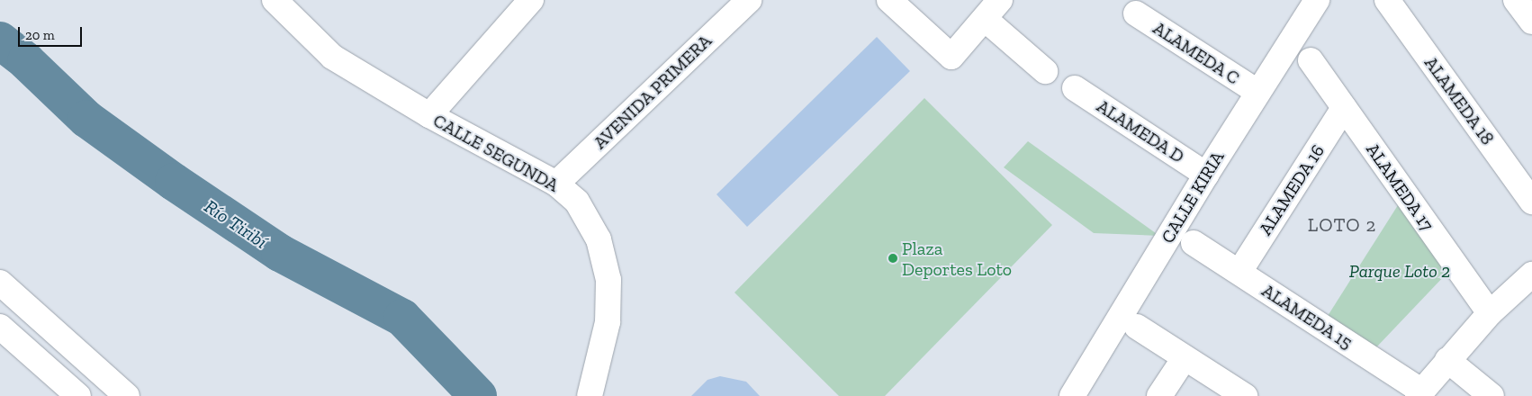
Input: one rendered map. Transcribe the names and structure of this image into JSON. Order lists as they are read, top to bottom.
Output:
{
  "streets": {
    "street": [
      "ALAMEDA C",
      "AVENIDA PRIMERA",
      "ALAMEDA 18",
      "ALAMEDA D",
      "CALLE SEGUNDA",
      "ALAMEDA 17",
      "ALAMEDA 16",
      "CALLE KIRIA",
      "ALAMEDA 15"
    ]
  },
  "crossings": [
    ["ALAMEDA C", "CALLE KIRIA"],
    ["AVENIDA PRIMERA", "CALLE SEGUNDA"],
    ["ALAMEDA D", "CALLE KIRIA"],
    ["ALAMEDA 17", "ALAMEDA 16"],
    ["ALAMEDA 16", "ALAMEDA 15"]
  ],
  "districts": ["LOTO 2"],
  "water": ["Río Tiribí"],
  "parks": ["Parque Loto 2"],
  "places": ["Plaza Deportes Loto"],
  "scale_bar": "20 m"
}
